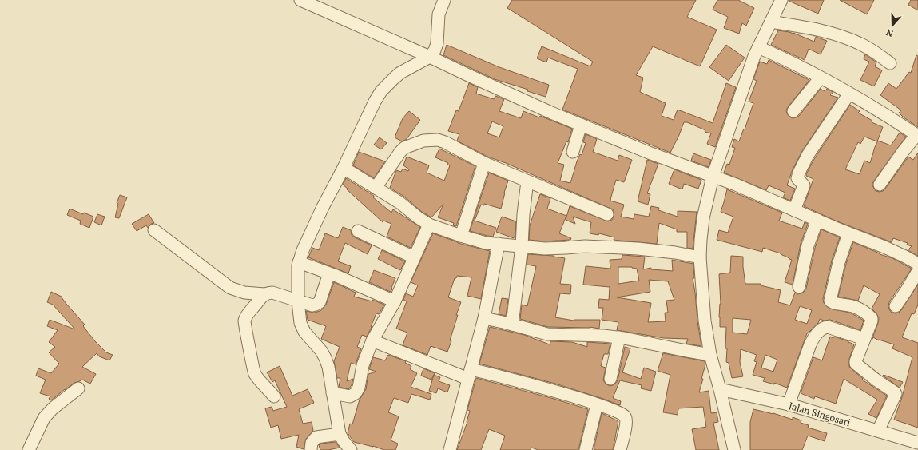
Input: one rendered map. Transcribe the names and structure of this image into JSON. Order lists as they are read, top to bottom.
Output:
{
  "streets": {
    "street": ["Jalan Singosari"]
  },
  "north": "bottom"
}
